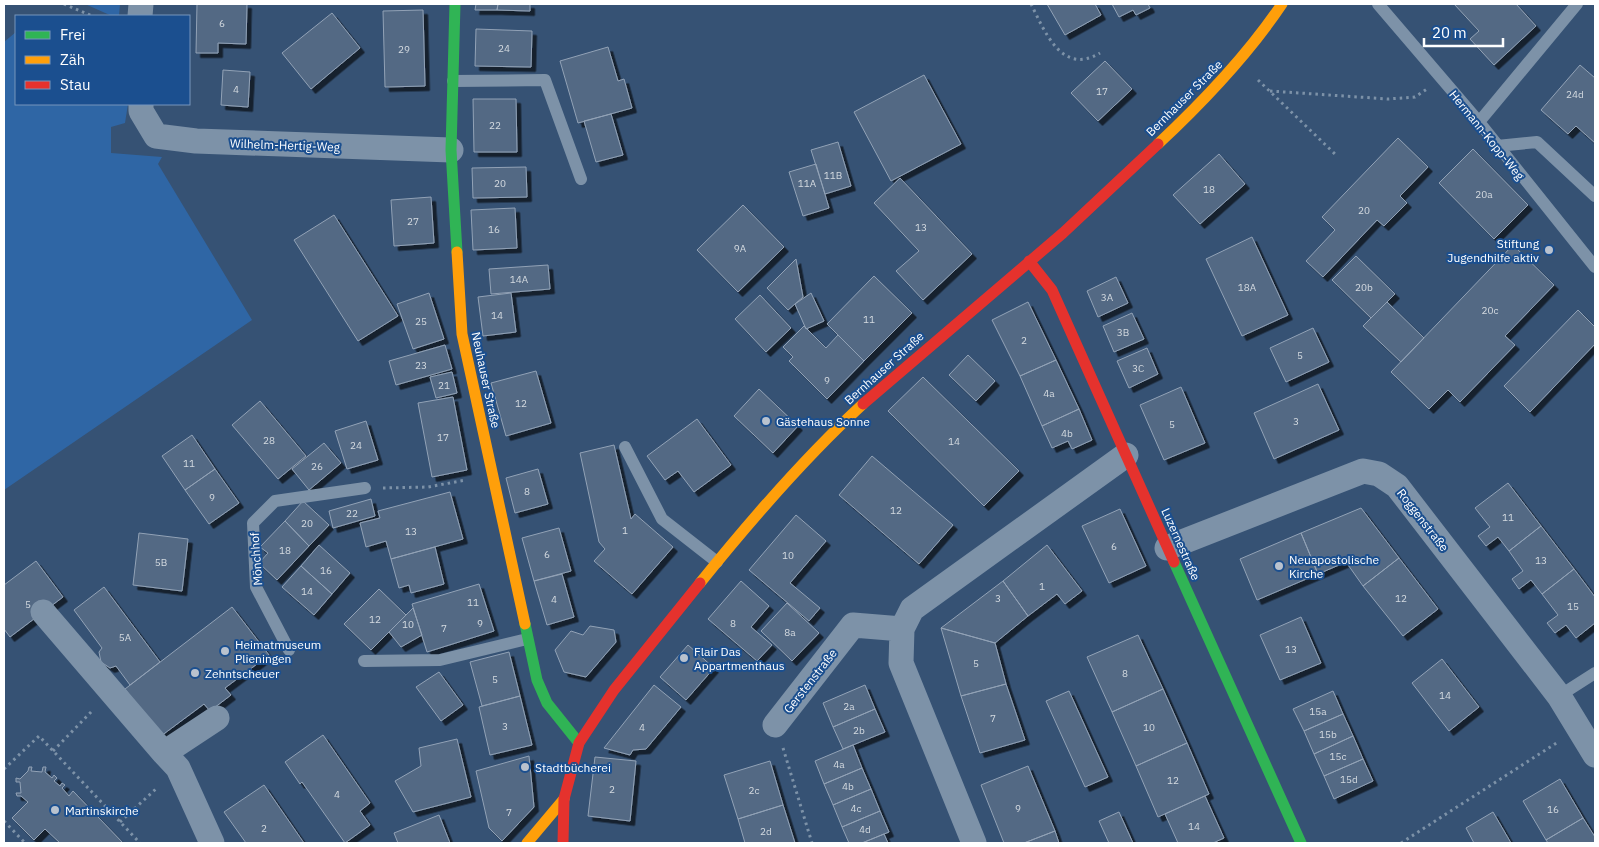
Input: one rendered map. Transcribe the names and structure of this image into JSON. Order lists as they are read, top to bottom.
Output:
{
  "streets": {
    "main road": ["Bernhauser Straße", "Neuhauser Straße", "Luzernestraße"],
    "street": ["Wilhelm-Hertig-Weg", "Roggenstraße", "Gerstenstraße"],
    "lane": ["Hermann-Kopp-Weg", "Mönchhof"]
  },
  "crossings": [
    ["Bernhauser Straße", "Neuhauser Straße"],
    ["Bernhauser Straße", "Luzernestraße"],
    ["Wilhelm-Hertig-Weg", "Neuhauser Straße"],
    ["Roggenstraße", "Luzernestraße"]
  ],
  "places": [
    "Stiftung Jugendhilfe aktiv",
    "Gästehaus Sonne",
    "Neuapostolische Kirche",
    "Heimatmuseum Plieningen",
    "Flair Das Appartmenthaus",
    "Zehntscheuer",
    "Stadtbücherei",
    "Martinskirche"
  ],
  "house_numbers": [
    "6",
    "24",
    "29",
    "4",
    "17",
    "24d",
    "22",
    "11B",
    "20",
    "11A",
    "18",
    "20a",
    "20",
    "27",
    "13",
    "16",
    "9A",
    "14A",
    "18A",
    "20b",
    "3A",
    "20c",
    "14",
    "11",
    "25",
    "3B",
    "2",
    "5",
    "23",
    "3C",
    "9",
    "21",
    "4a",
    "12",
    "3",
    "5",
    "4b",
    "17",
    "28",
    "14",
    "24",
    "11",
    "26",
    "8",
    "9",
    "12",
    "22",
    "11",
    "20",
    "1",
    "13",
    "6",
    "18",
    "6",
    "10",
    "13",
    "5B",
    "16",
    "1",
    "14",
    "3",
    "12",
    "4",
    "11",
    "5",
    "15",
    "12",
    "9",
    "8",
    "10",
    "7",
    "8a",
    "5A",
    "13",
    "5",
    "8",
    "5",
    "14",
    "2a",
    "15a",
    "7",
    "3",
    "4",
    "10",
    "2b",
    "15b",
    "15c",
    "4a",
    "15d",
    "12",
    "4b",
    "2",
    "2c",
    "4",
    "4c",
    "9",
    "16",
    "7",
    "14",
    "2",
    "4d",
    "2d"
  ],
  "legend": ["Frei", "Zäh", "Stau"],
  "scale_bar": "20 m"
}
